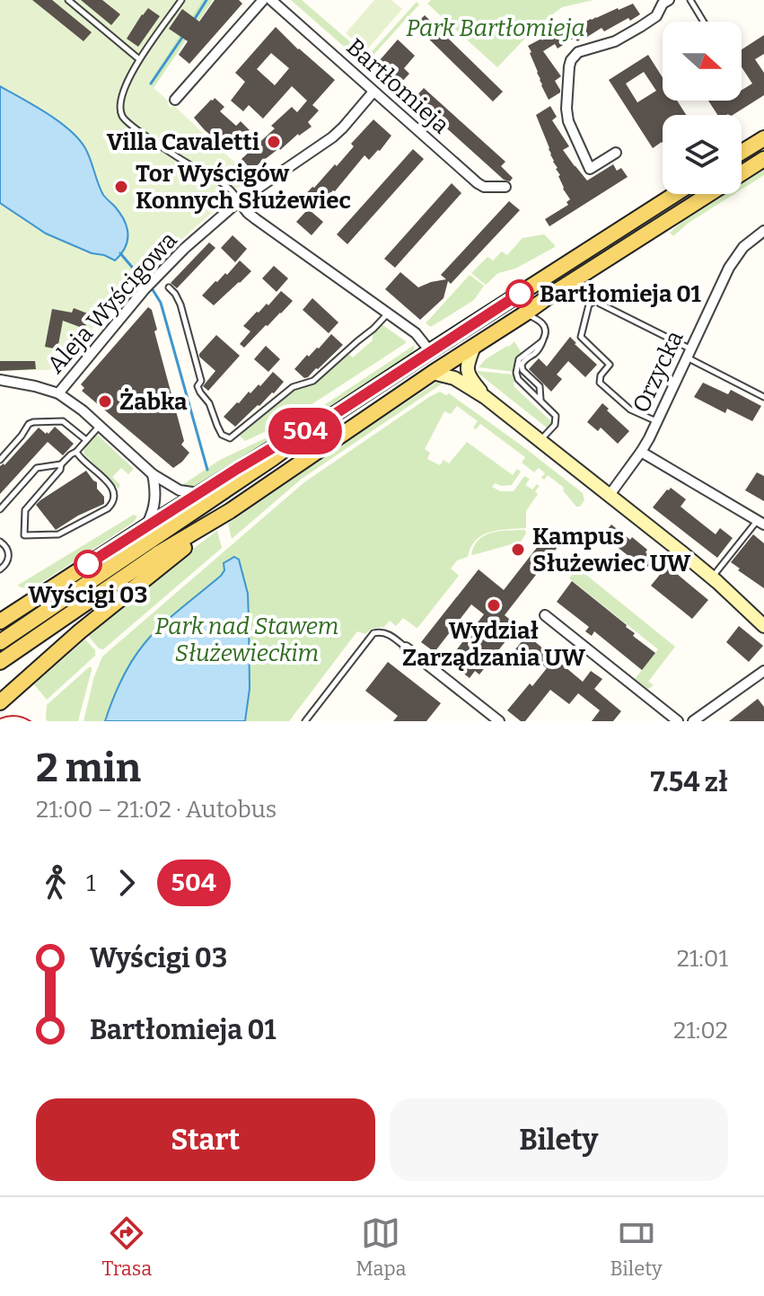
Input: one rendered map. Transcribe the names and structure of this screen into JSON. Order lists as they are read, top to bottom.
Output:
{
  "streets": {
    "street": ["Bartłomieja", "Aleja Wyścigowa", "Orzycka"]
  },
  "crossings": [
    ["Bartłomieja", "Aleja Wyścigowa"]
  ],
  "parks": ["Park Bartłomieja", "Park nad Stawem Służewieckim"],
  "places": [
    "Villa Cavaletti",
    "Tor Wyścigów Konnych Służewiec",
    "Bartłomieja 01",
    "Żabka",
    "Kampus Służewiec UW",
    "Wyścigi 03",
    "Wydział Zarządzania UW"
  ],
  "lines": ["bus line 504"],
  "north": "right",
  "page": {
    "on_map": "504",
    "heading": ["2 min", "21:00 – 21:02 · Autobus", "7.54 zł"],
    "legs": ["1", "504"],
    "list": [
      {
        "name": "Wyścigi 03",
        "value": "21:01"
      },
      {
        "name": "Bartłomieja 01",
        "value": "21:02"
      }
    ],
    "buttons": ["Start", "Bilety"],
    "tabs": ["Trasa", "Mapa", "Bilety"]
  }
}
